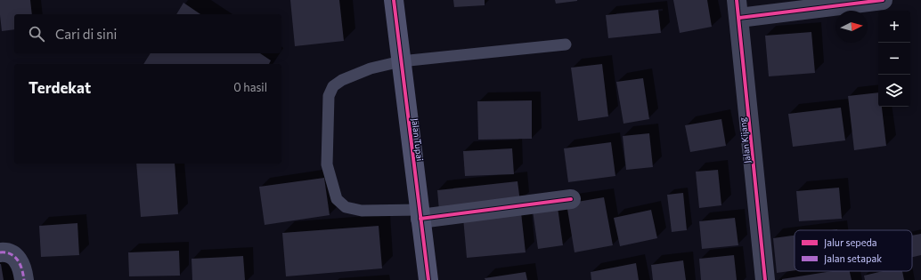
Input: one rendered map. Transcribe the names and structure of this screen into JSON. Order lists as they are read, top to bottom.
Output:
{
  "streets": {
    "street": ["Jalan Tupai", "Jalan Kijang"]
  },
  "legend": ["Jalur sepeda", "Jalan setapak"],
  "north": "right",
  "page": {
    "map_buttons": ["+", "−"],
    "search": "Cari di sini",
    "heading": ["Terdekat", "0 hasil"]
  }
}
